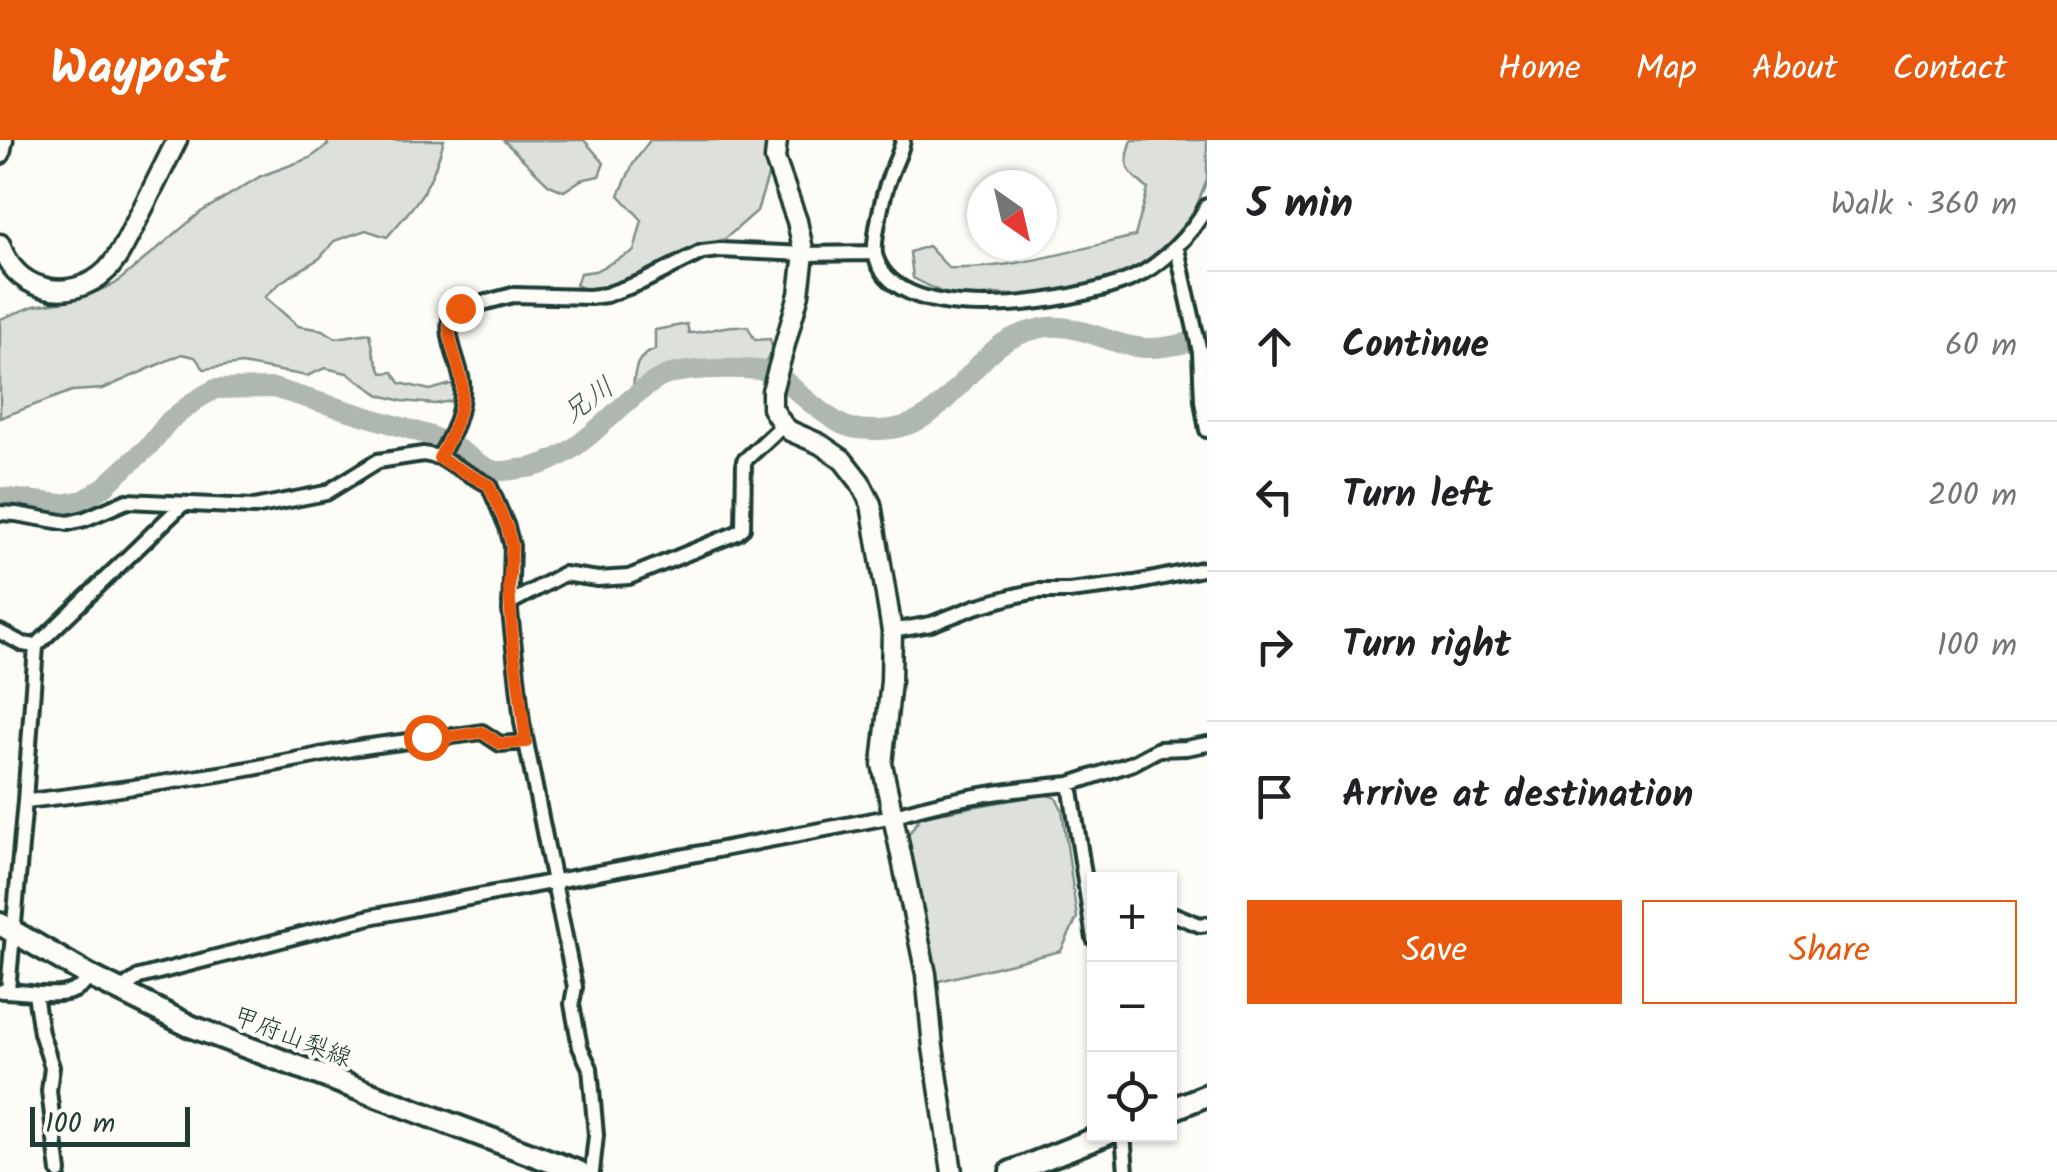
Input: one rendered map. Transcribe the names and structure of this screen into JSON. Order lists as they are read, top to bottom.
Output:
{
  "streets": {
    "main road": ["甲府山梨線"]
  },
  "water": ["兄川"],
  "scale_bar": "100 m",
  "north": "bottom right",
  "page": {
    "header": "Waypost",
    "nav": [
      "Home",
      "Map",
      "About",
      "Contact"
    ],
    "heading": ["5 min", "Walk · 360 m"],
    "list": [
      ["Continue", "60 m"],
      ["Turn left", "200 m"],
      ["Turn right", "100 m"],
      "Arrive at destination"
    ],
    "buttons": ["Save", "Share"],
    "map_buttons": ["+", "−"],
    "scale": "100 m"
  }
}
